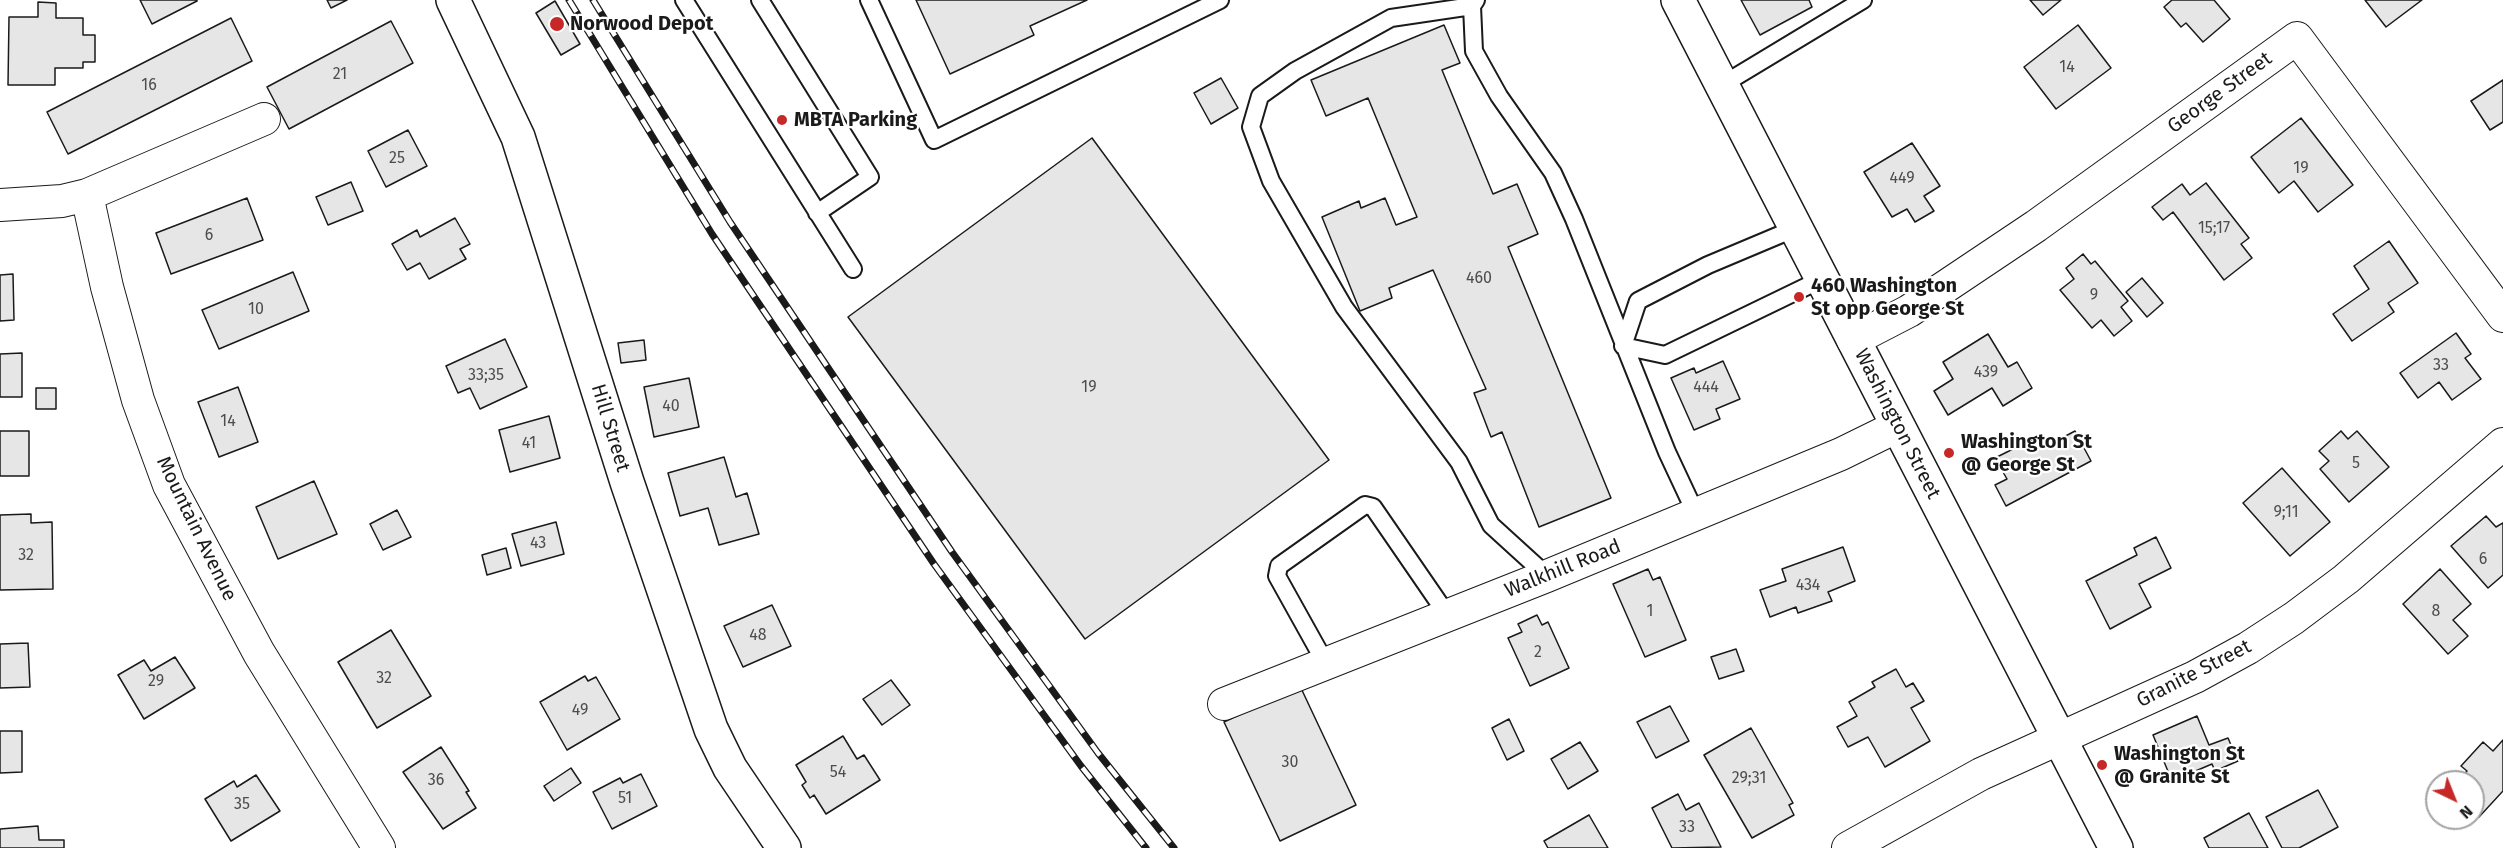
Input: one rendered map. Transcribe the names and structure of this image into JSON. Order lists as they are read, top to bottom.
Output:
{
  "streets": {
    "main road": ["Washington Street", "Hill Street"],
    "street": [
      "George Street",
      "Mountain Avenue",
      "Walkhill Road",
      "Granite Street"
    ]
  },
  "crossings": [
    ["George Street", "Washington Street"],
    ["Washington Street", "Walkhill Road"],
    ["Washington Street", "Granite Street"]
  ],
  "places": [
    "Norwood Depot",
    "MBTA Parking",
    "460 Washington St opp George St",
    "Washington St @ George St",
    "Washington St @ Granite St"
  ],
  "house_numbers": [
    "14",
    "21",
    "16",
    "25",
    "19",
    "449",
    "15;17",
    "6",
    "460",
    "9",
    "10",
    "33",
    "439",
    "33;35",
    "19",
    "444",
    "40",
    "14",
    "41",
    "5",
    "9;11",
    "43",
    "32",
    "6",
    "434",
    "1",
    "8",
    "48",
    "2",
    "32",
    "29",
    "49",
    "30",
    "54",
    "29;31",
    "36",
    "51",
    "35",
    "33"
  ],
  "north": "bottom right"
}
